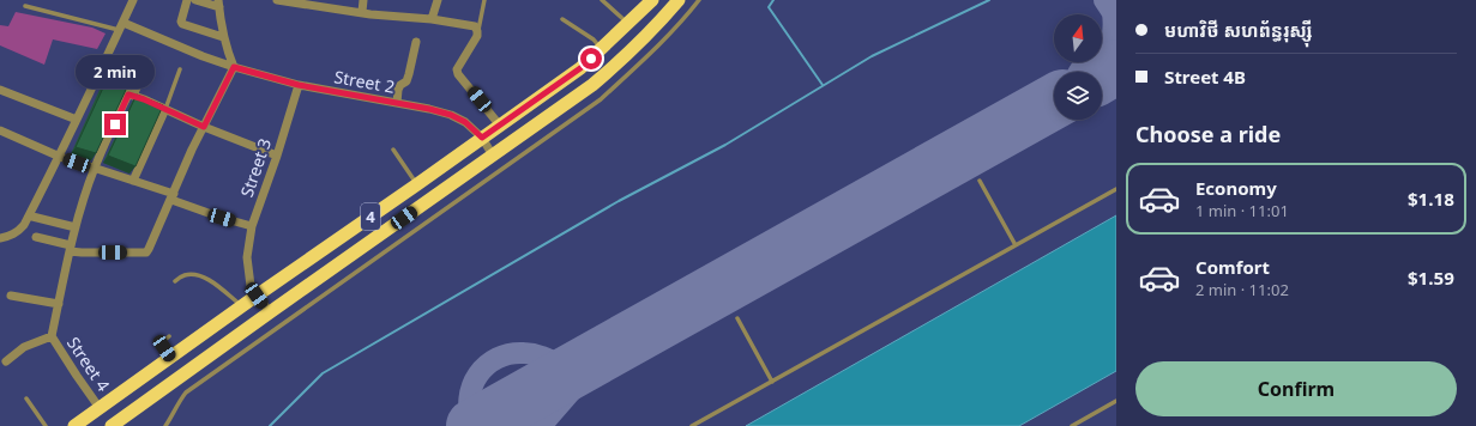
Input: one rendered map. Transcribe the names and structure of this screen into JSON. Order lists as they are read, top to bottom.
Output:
{
  "streets": {
    "highway": ["4"],
    "street": ["Street 2", "Street 3", "Street 4"]
  },
  "crossings": [
    ["Street 2", "Street 3"],
    ["Street 2", "4"],
    ["Street 3", "4"],
    ["4", "Street 4"]
  ],
  "north": "top",
  "page": {
    "banner": ["មហាវិថី សហព័ន្ធរុស្ស៊ី", "Street 4B"],
    "bubble": "2 min",
    "heading": "Choose a ride",
    "list": [
      {
        "name": "Economy",
        "note": "1 min · 11:01",
        "value": "$1.18"
      },
      {
        "name": "Comfort",
        "note": "2 min · 11:02",
        "value": "$1.59"
      }
    ],
    "buttons": "Confirm"
  }
}
